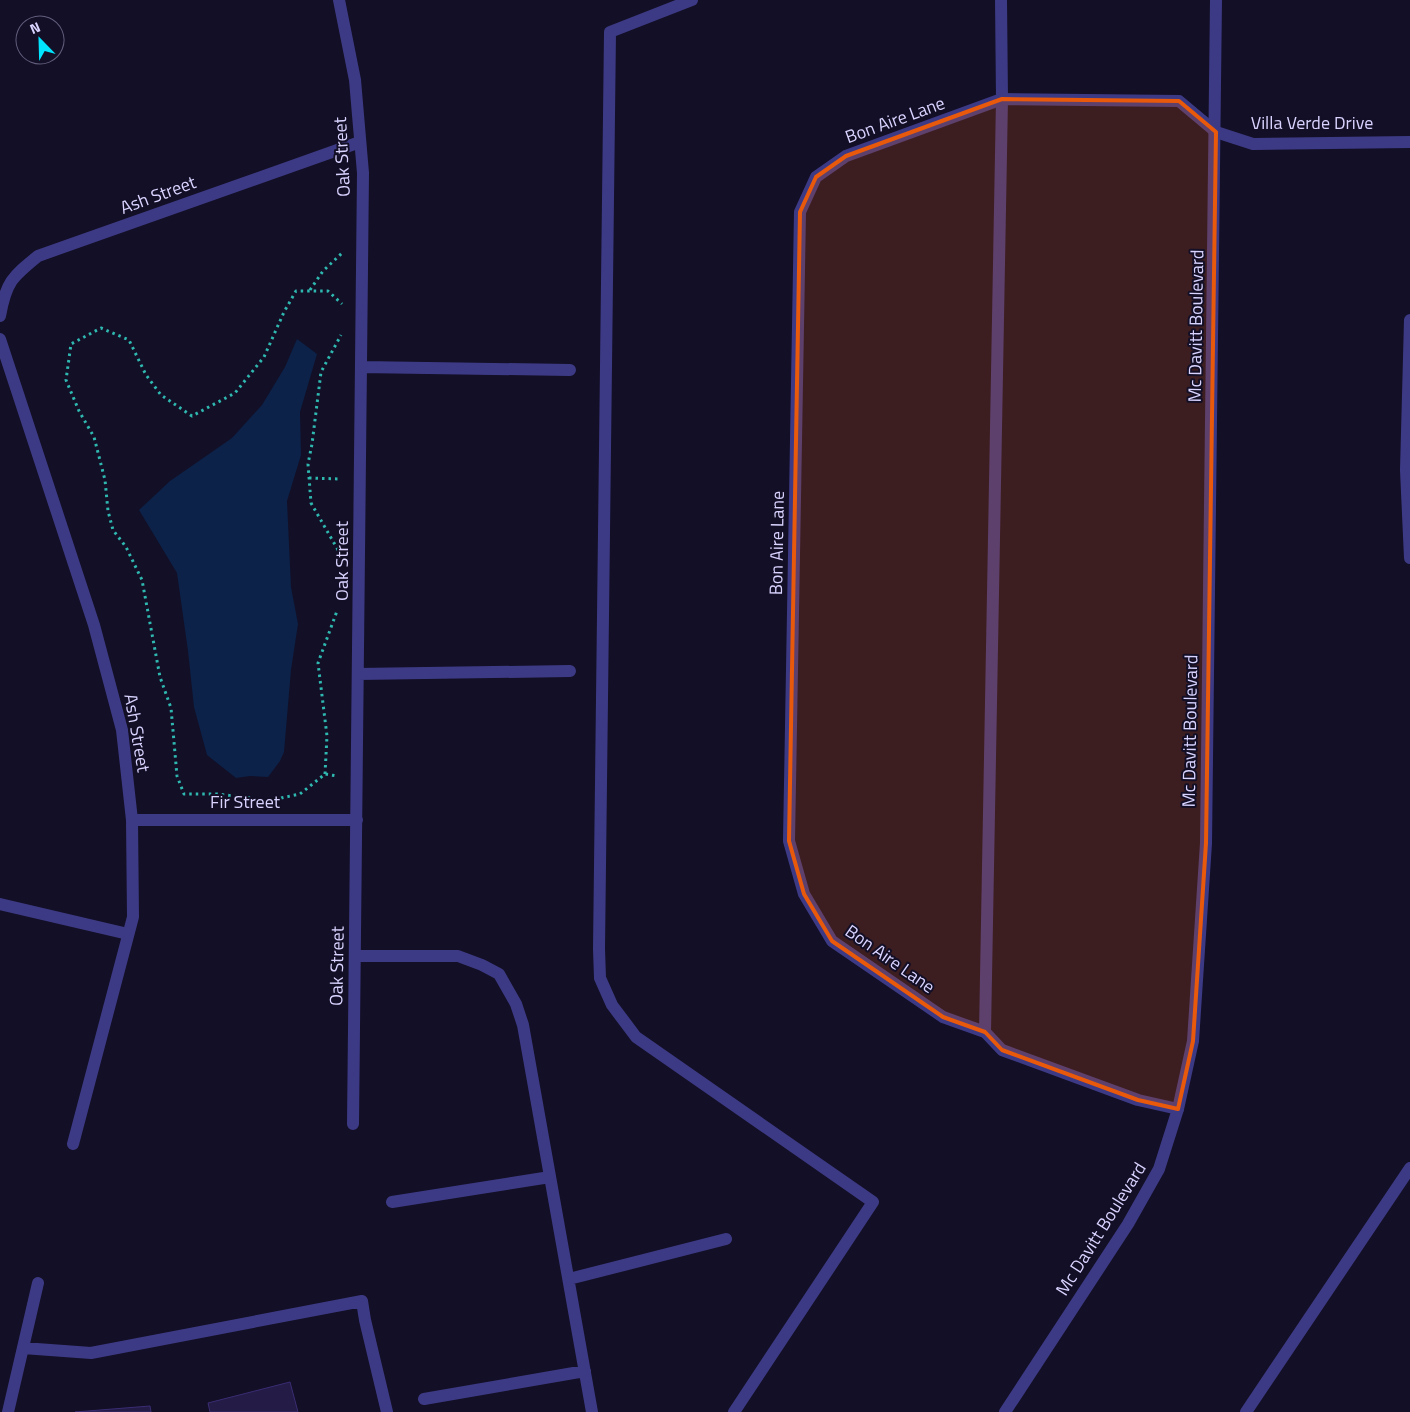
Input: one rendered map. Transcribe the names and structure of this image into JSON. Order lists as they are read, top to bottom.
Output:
{
  "streets": {
    "street": [
      "Bon Aire Lane",
      "Villa Verde Drive",
      "Oak Street",
      "Ash Street",
      "Mc Davitt Boulevard",
      "Fir Street"
    ]
  },
  "crossings": [
    ["Bon Aire Lane", "Villa Verde Drive"],
    ["Bon Aire Lane", "Mc Davitt Boulevard"],
    ["Villa Verde Drive", "Mc Davitt Boulevard"],
    ["Oak Street", "Ash Street"],
    ["Oak Street", "Fir Street"],
    ["Ash Street", "Fir Street"]
  ],
  "north": "top left"
}
